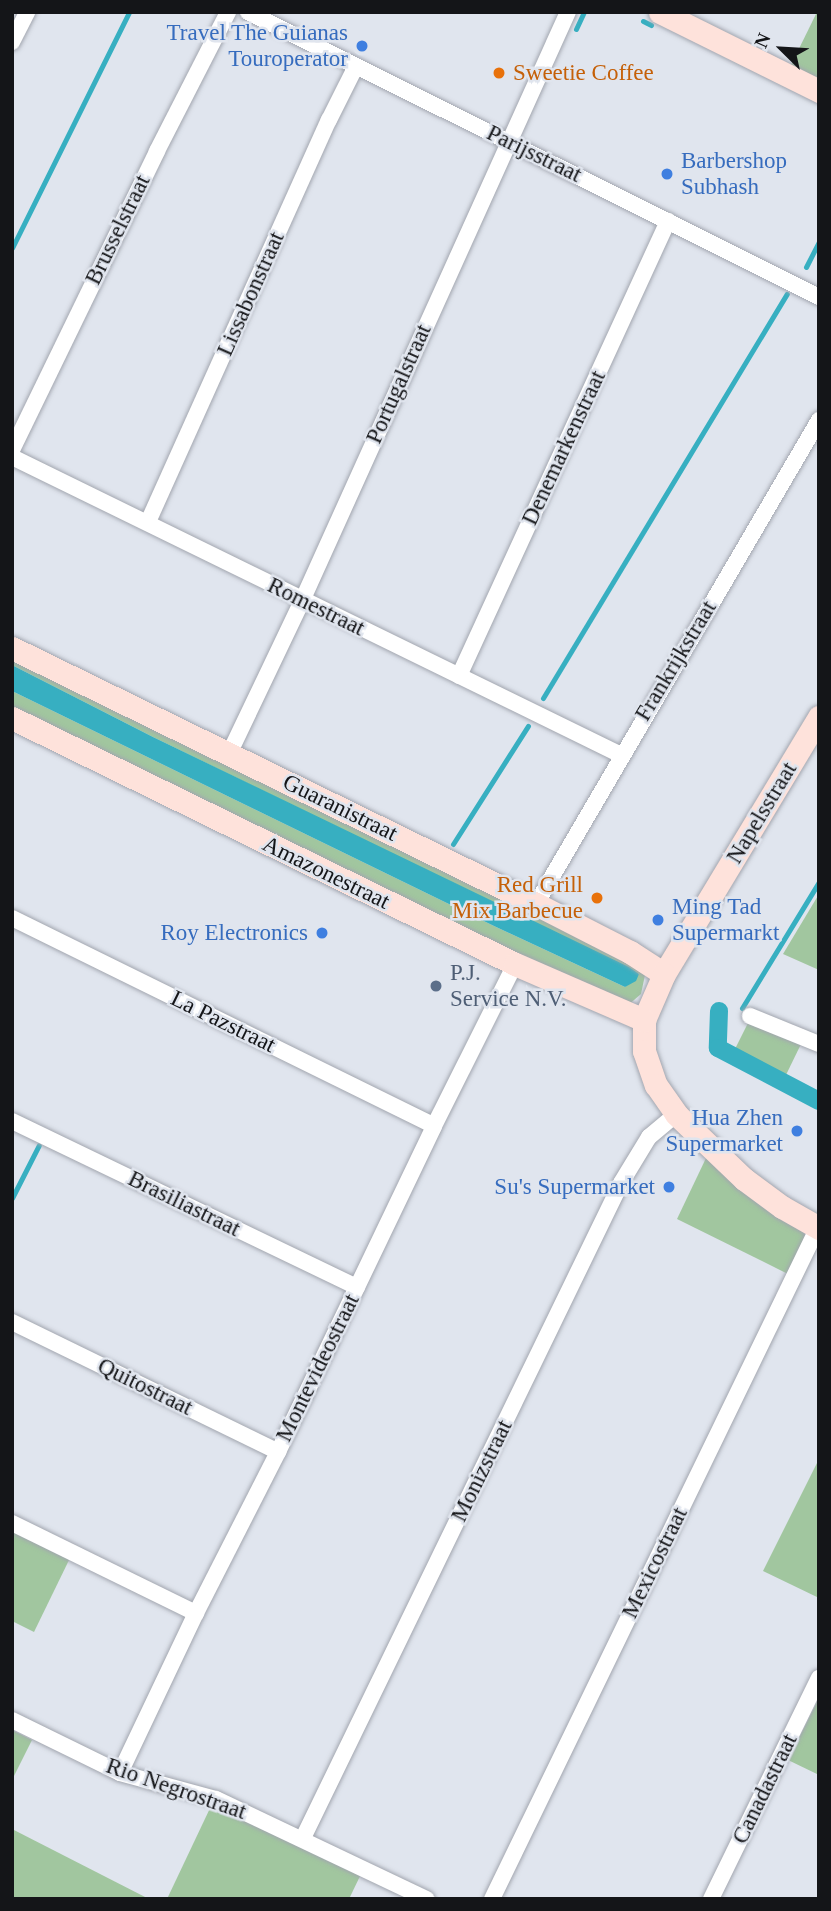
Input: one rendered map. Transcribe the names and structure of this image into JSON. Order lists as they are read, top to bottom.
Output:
{
  "streets": {
    "street": [
      "Parijsstraat",
      "Brusselstraat",
      "Lissabonstraat",
      "Portugalstraat",
      "Denemarkenstraat",
      "Romestraat",
      "Frankrijkstraat",
      "Guaranistraat",
      "Napelsstraat",
      "Amazonestraat",
      "La Pazstraat",
      "Brasiliastraat",
      "Montevideostraat",
      "Quitostraat",
      "Monizstraat",
      "Mexicostraat",
      "Rio Negrostraat",
      "Canadastraat"
    ]
  },
  "crossings": [
    ["Parijsstraat", "Lissabonstraat"],
    ["Parijsstraat", "Portugalstraat"],
    ["Parijsstraat", "Denemarkenstraat"],
    ["Lissabonstraat", "Romestraat"],
    ["Portugalstraat", "Romestraat"],
    ["Portugalstraat", "Guaranistraat"],
    ["Denemarkenstraat", "Romestraat"],
    ["Romestraat", "Frankrijkstraat"],
    ["Frankrijkstraat", "Guaranistraat"],
    ["Guaranistraat", "Napelsstraat"],
    ["Napelsstraat", "Amazonestraat"],
    ["Amazonestraat", "Montevideostraat"],
    ["La Pazstraat", "Montevideostraat"],
    ["Brasiliastraat", "Montevideostraat"],
    ["Montevideostraat", "Quitostraat"],
    ["Montevideostraat", "Rio Negrostraat"],
    ["Monizstraat", "Rio Negrostraat"]
  ],
  "places": [
    "Travel The Guianas Touroperator",
    "Sweetie Coffee",
    "Barbershop Subhash",
    "Red Grill Mix Barbecue",
    "Ming Tad Supermarkt",
    "Roy Electronics",
    "P.J. Service N.V.",
    "Hua Zhen Supermarket",
    "Su's Supermarket"
  ],
  "north": "top left"
}
